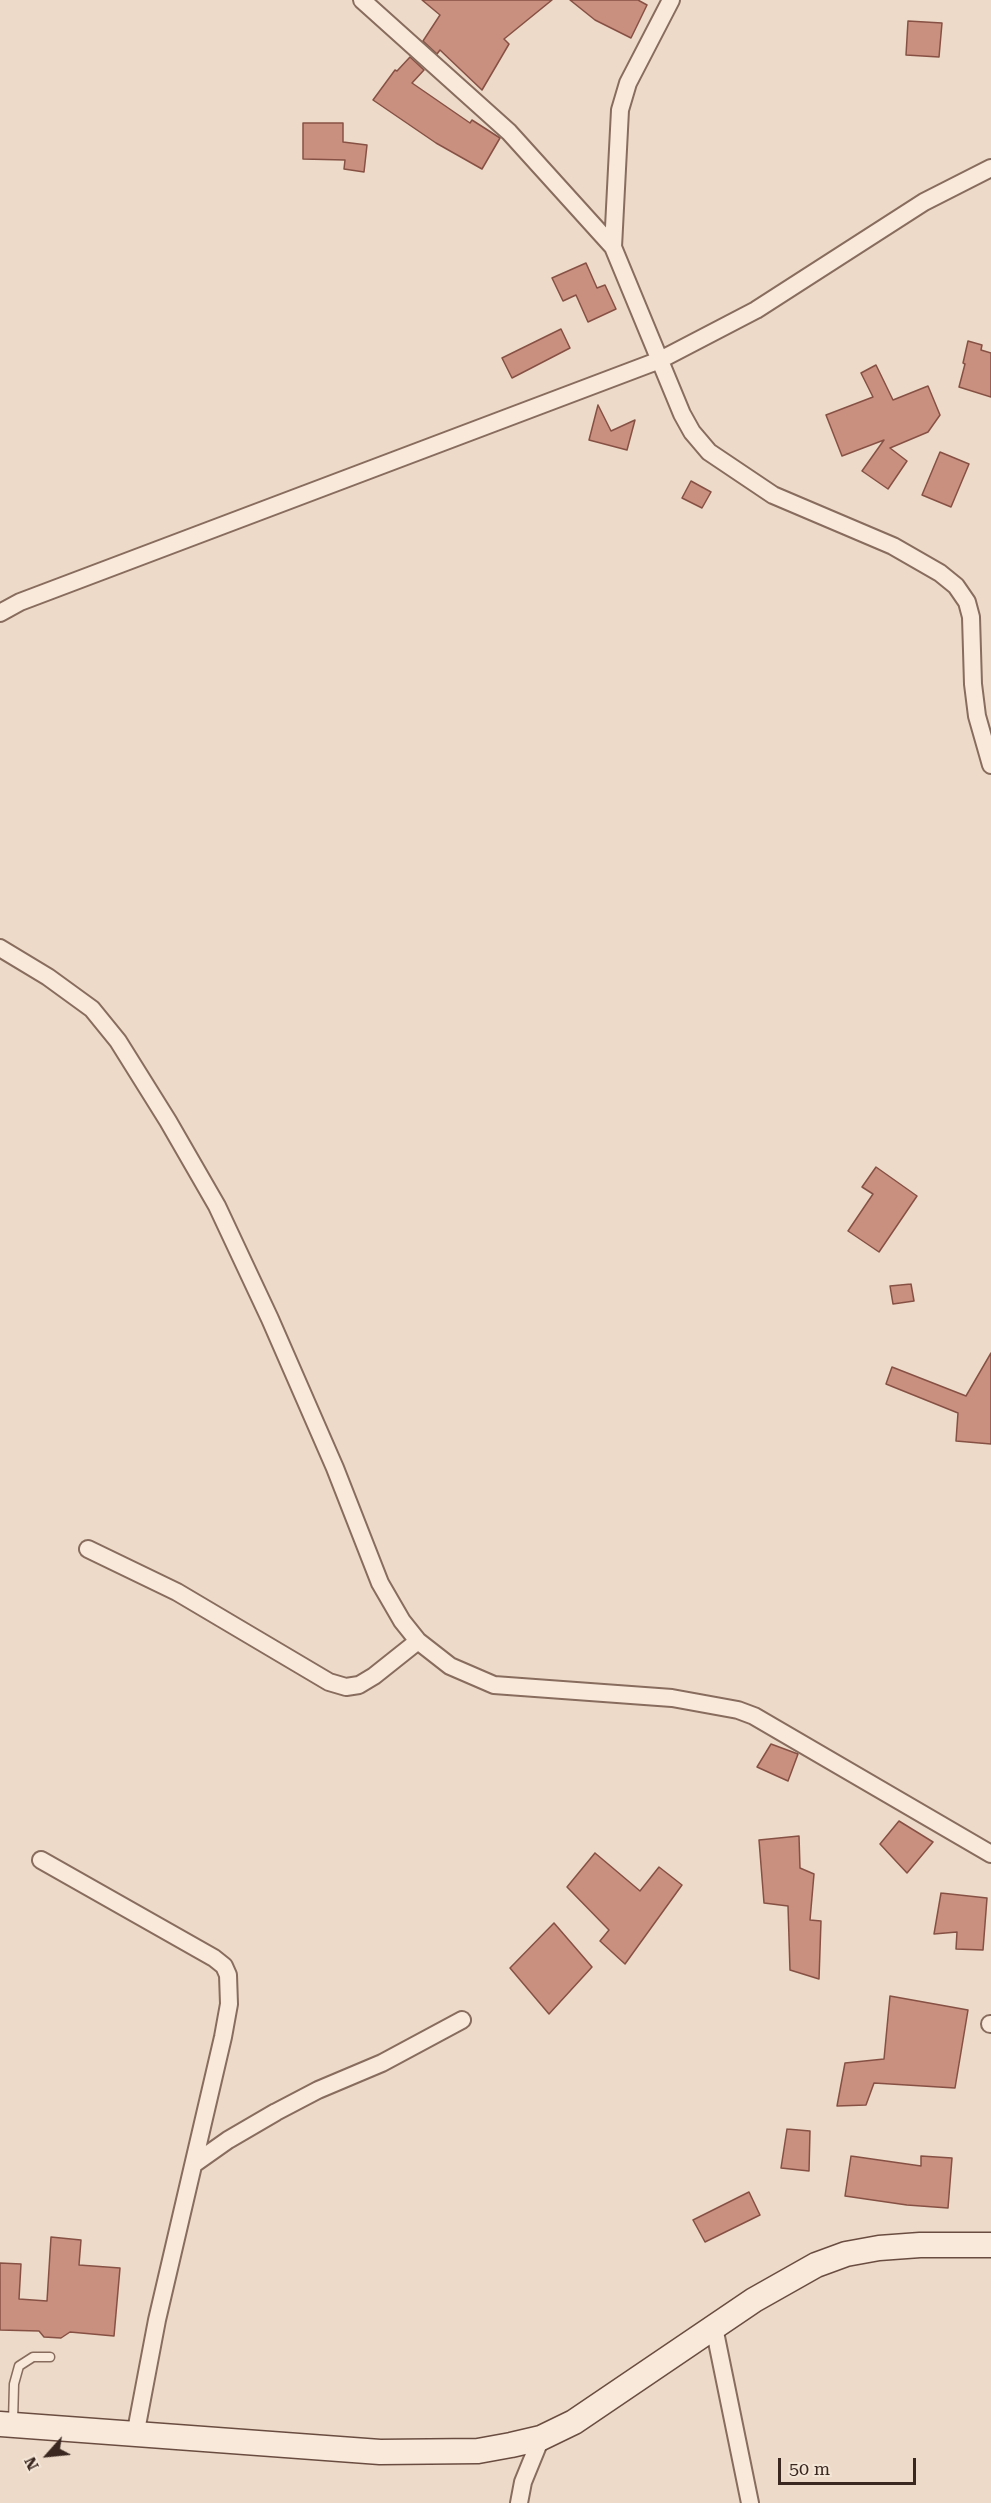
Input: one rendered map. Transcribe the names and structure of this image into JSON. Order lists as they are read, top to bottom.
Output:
{
  "scale_bar": "50 m",
  "north": "bottom left"
}
